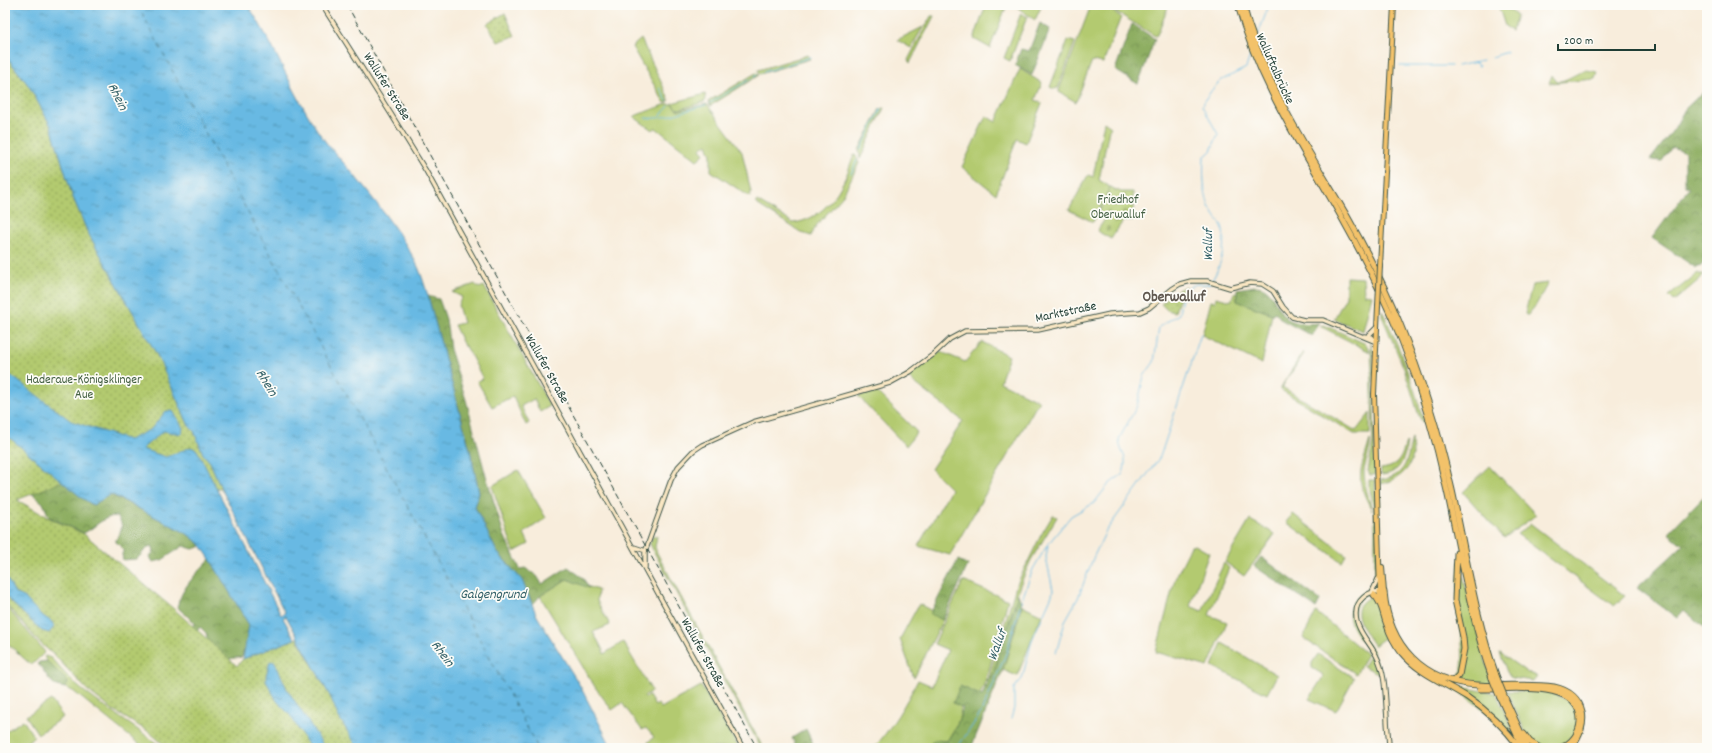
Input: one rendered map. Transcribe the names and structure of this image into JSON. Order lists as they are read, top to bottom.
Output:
{
  "streets": {
    "highway": ["Walluftalbrücke"],
    "street": ["Wallufer Straße", "Marktstraße"]
  },
  "districts": ["Oberwalluf"],
  "water": ["Rhein", "Walluf", "Galgengrund"],
  "parks": ["Friedhof Oberwalluf", "Haderaue-Königsklinger Aue"],
  "scale_bar": "200 m"
}
